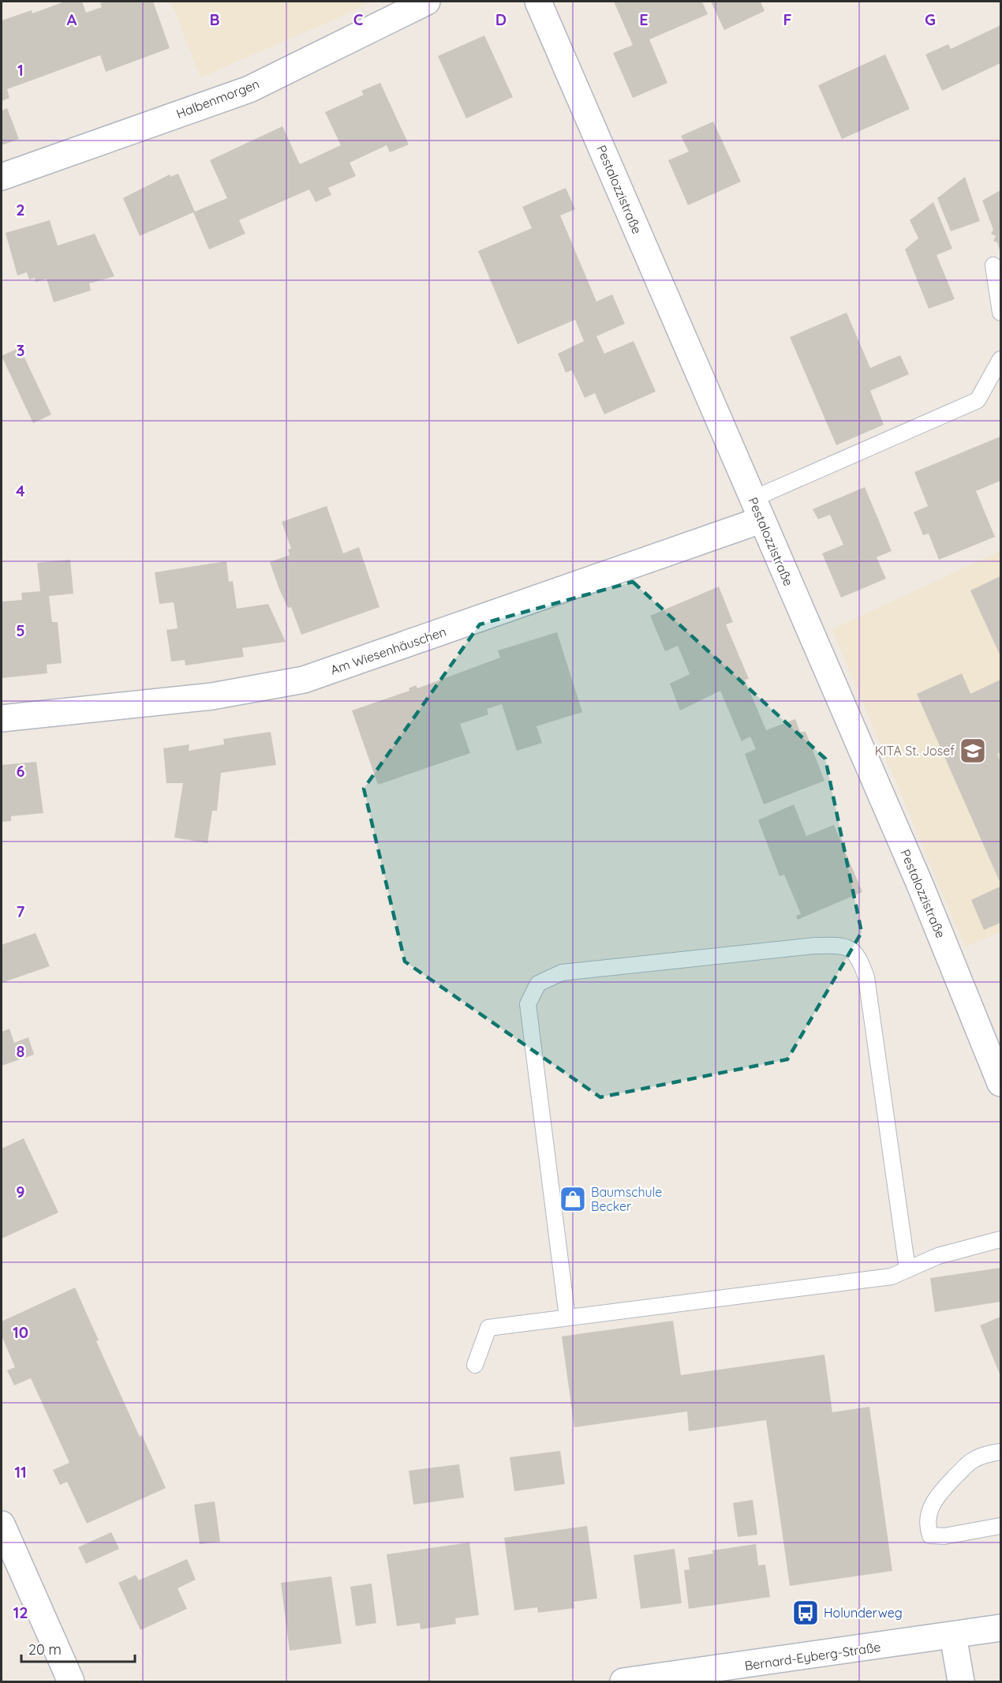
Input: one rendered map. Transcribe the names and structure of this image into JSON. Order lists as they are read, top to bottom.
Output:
{
  "streets": {
    "street": [
      "Halbenmorgen",
      "Pestalozzistraße",
      "Am Wiesenhäuschen",
      "Bernard-Eyberg-Straße"
    ]
  },
  "crossings": [
    ["Pestalozzistraße", "Am Wiesenhäuschen"]
  ],
  "places": {
    "school or university": ["KITA St. Josef"],
    "shop": ["Baumschule Becker"],
    "bus stop": ["Holunderweg"]
  },
  "scale_bar": "20 m",
  "grid": {
    "columns": [
      "A",
      "B",
      "C",
      "D",
      "E",
      "F",
      "G"
    ],
    "rows": [
      "1",
      "2",
      "3",
      "4",
      "5",
      "6",
      "7",
      "8",
      "9",
      "10",
      "11",
      "12"
    ]
  }
}
